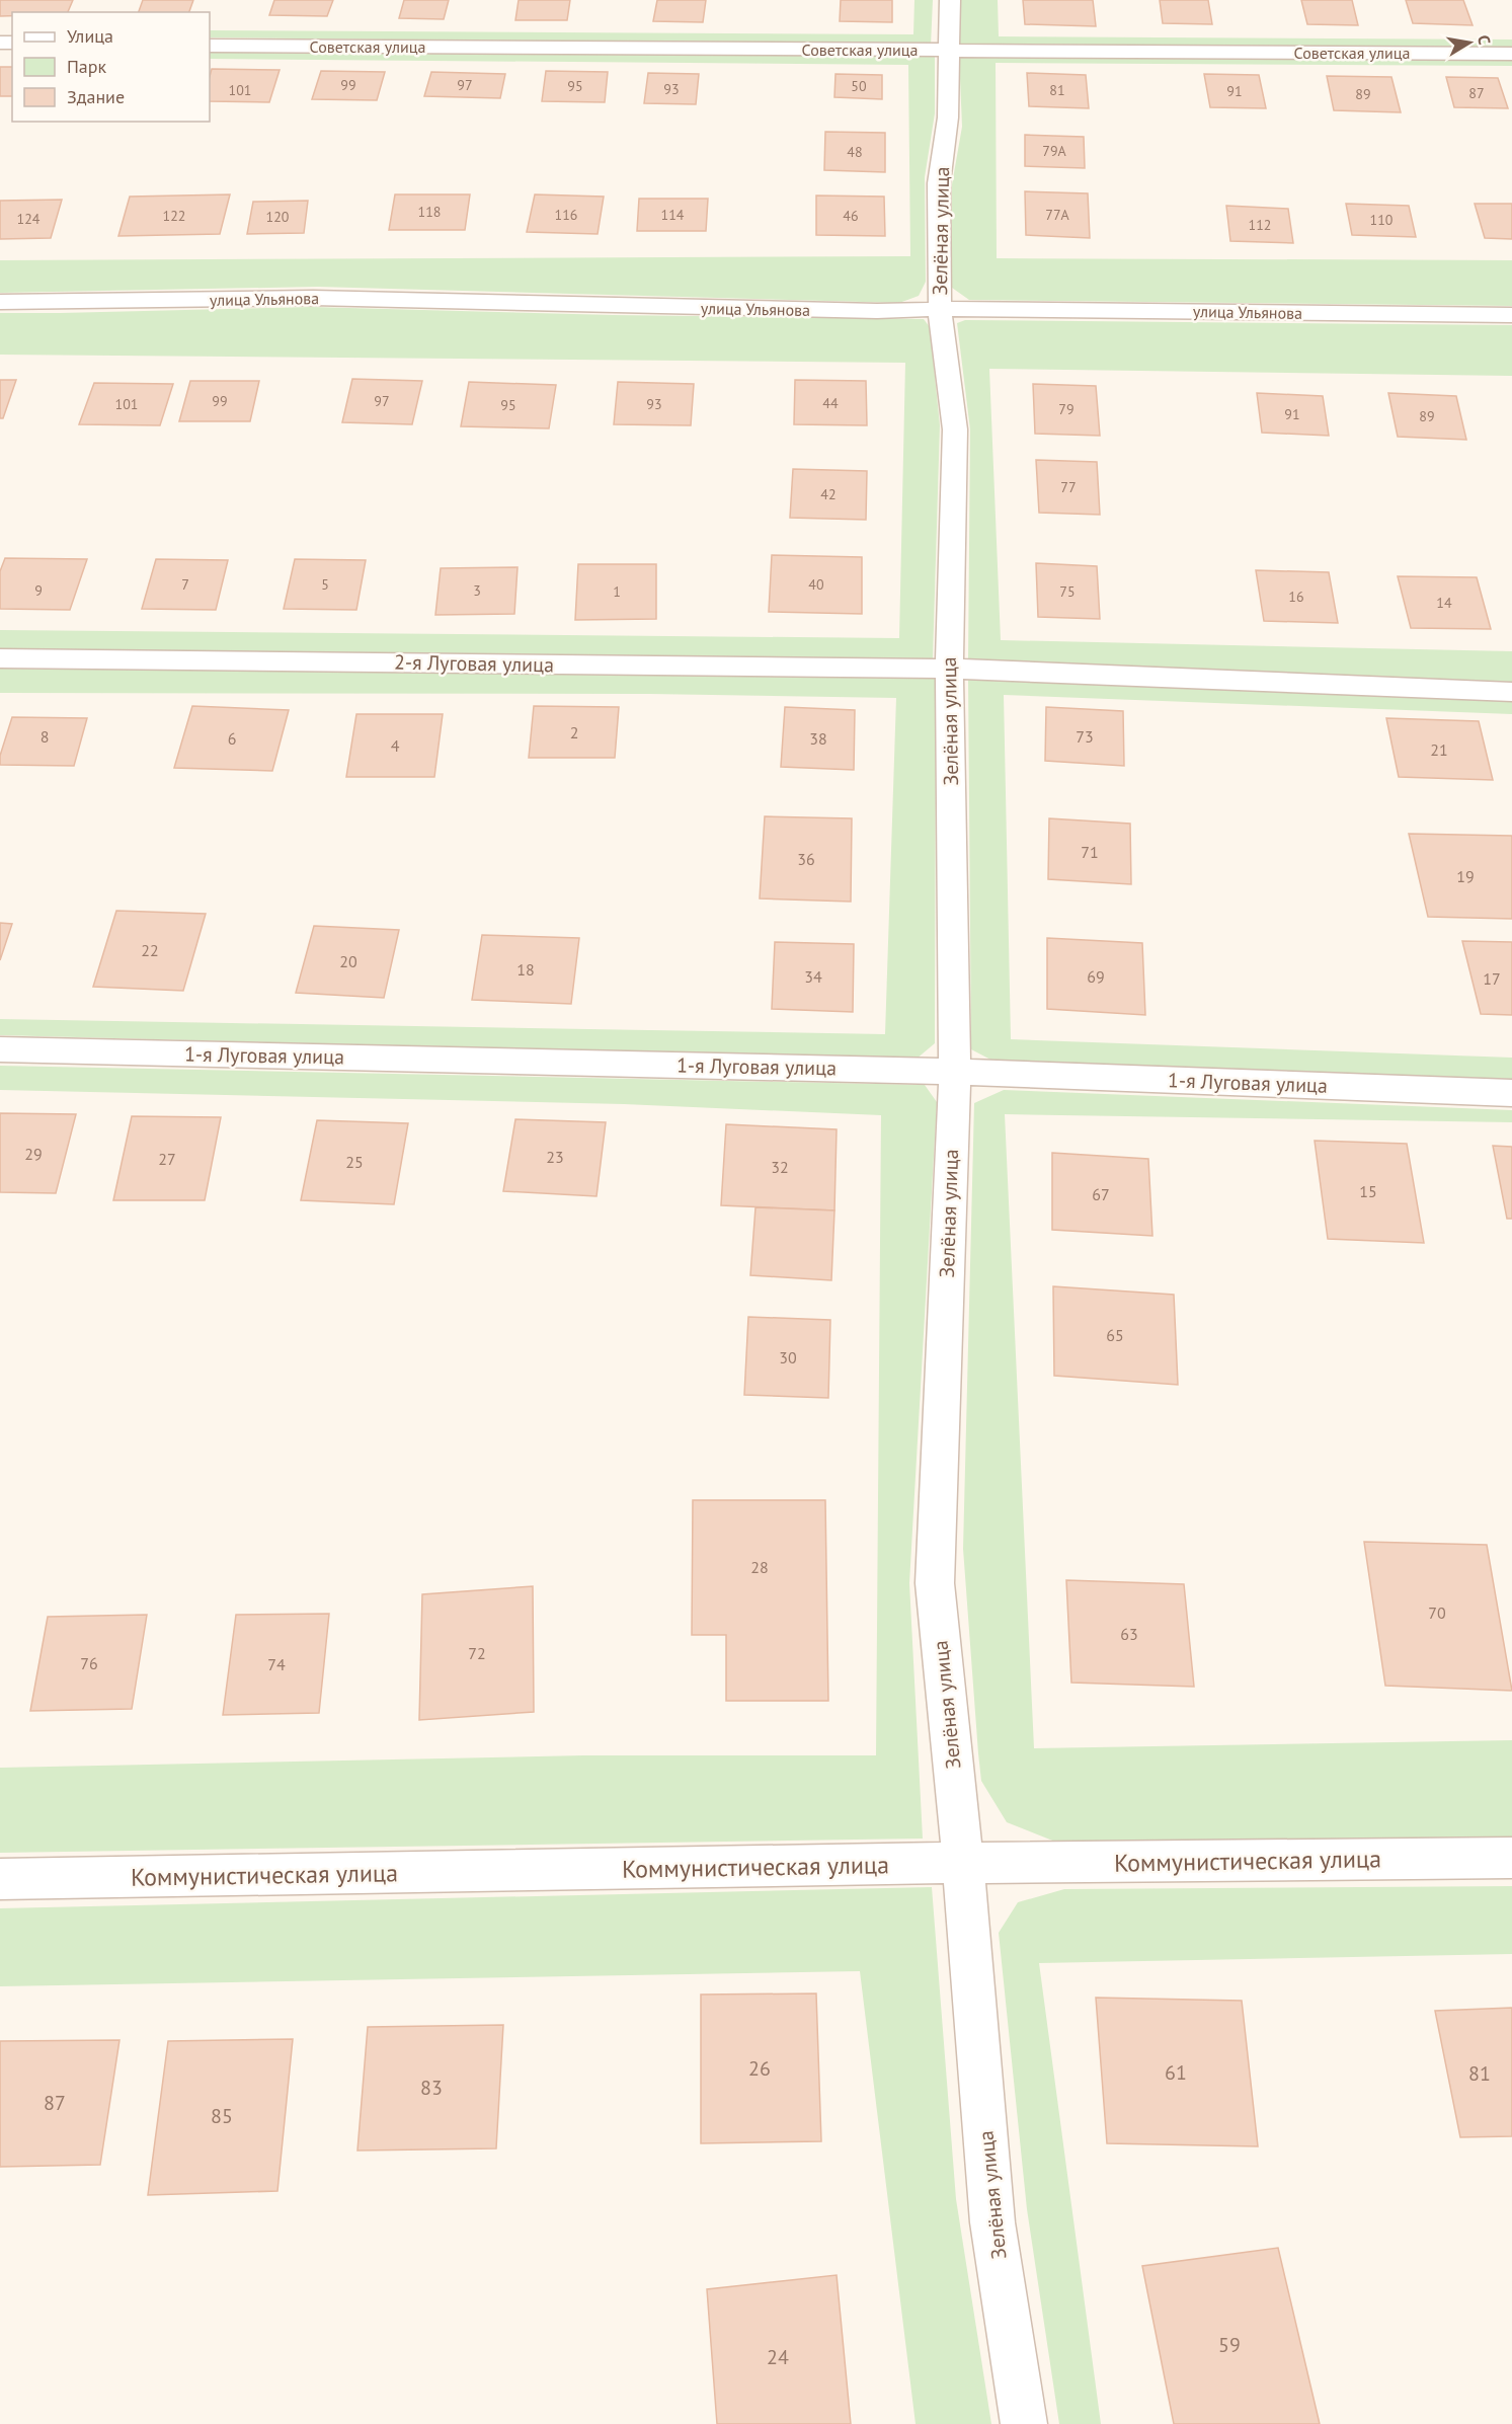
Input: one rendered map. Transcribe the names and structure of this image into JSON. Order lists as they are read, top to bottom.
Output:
{
  "streets": {
    "street": [
      "Советская улица",
      "Зелёная улица",
      "улица Ульянова",
      "2-я Луговая улица",
      "1-я Луговая улица",
      "Коммунистическая улица"
    ]
  },
  "crossings": [
    ["Советская улица", "Зелёная улица"],
    ["Зелёная улица", "улица Ульянова"],
    ["Зелёная улица", "2-я Луговая улица"],
    ["Зелёная улица", "1-я Луговая улица"],
    ["Зелёная улица", "Коммунистическая улица"]
  ],
  "house_numbers": [
    "99",
    "97",
    "95",
    "50",
    "93",
    "101",
    "81",
    "91",
    "87",
    "89",
    "79А",
    "48",
    "118",
    "116",
    "114",
    "77А",
    "122",
    "46",
    "120",
    "124",
    "110",
    "112",
    "99",
    "97",
    "44",
    "101",
    "93",
    "95",
    "79",
    "91",
    "89",
    "77",
    "42",
    "7",
    "5",
    "40",
    "9",
    "3",
    "1",
    "75",
    "16",
    "14",
    "2",
    "8",
    "73",
    "6",
    "38",
    "4",
    "21",
    "71",
    "36",
    "19",
    "22",
    "20",
    "18",
    "34",
    "69",
    "17",
    "29",
    "23",
    "27",
    "25",
    "32",
    "15",
    "67",
    "65",
    "30",
    "28",
    "70",
    "63",
    "72",
    "76",
    "74",
    "26",
    "61",
    "81",
    "83",
    "87",
    "85",
    "59",
    "24"
  ],
  "legend": ["Улица", "Парк", "Здание"],
  "north": "right"
}
